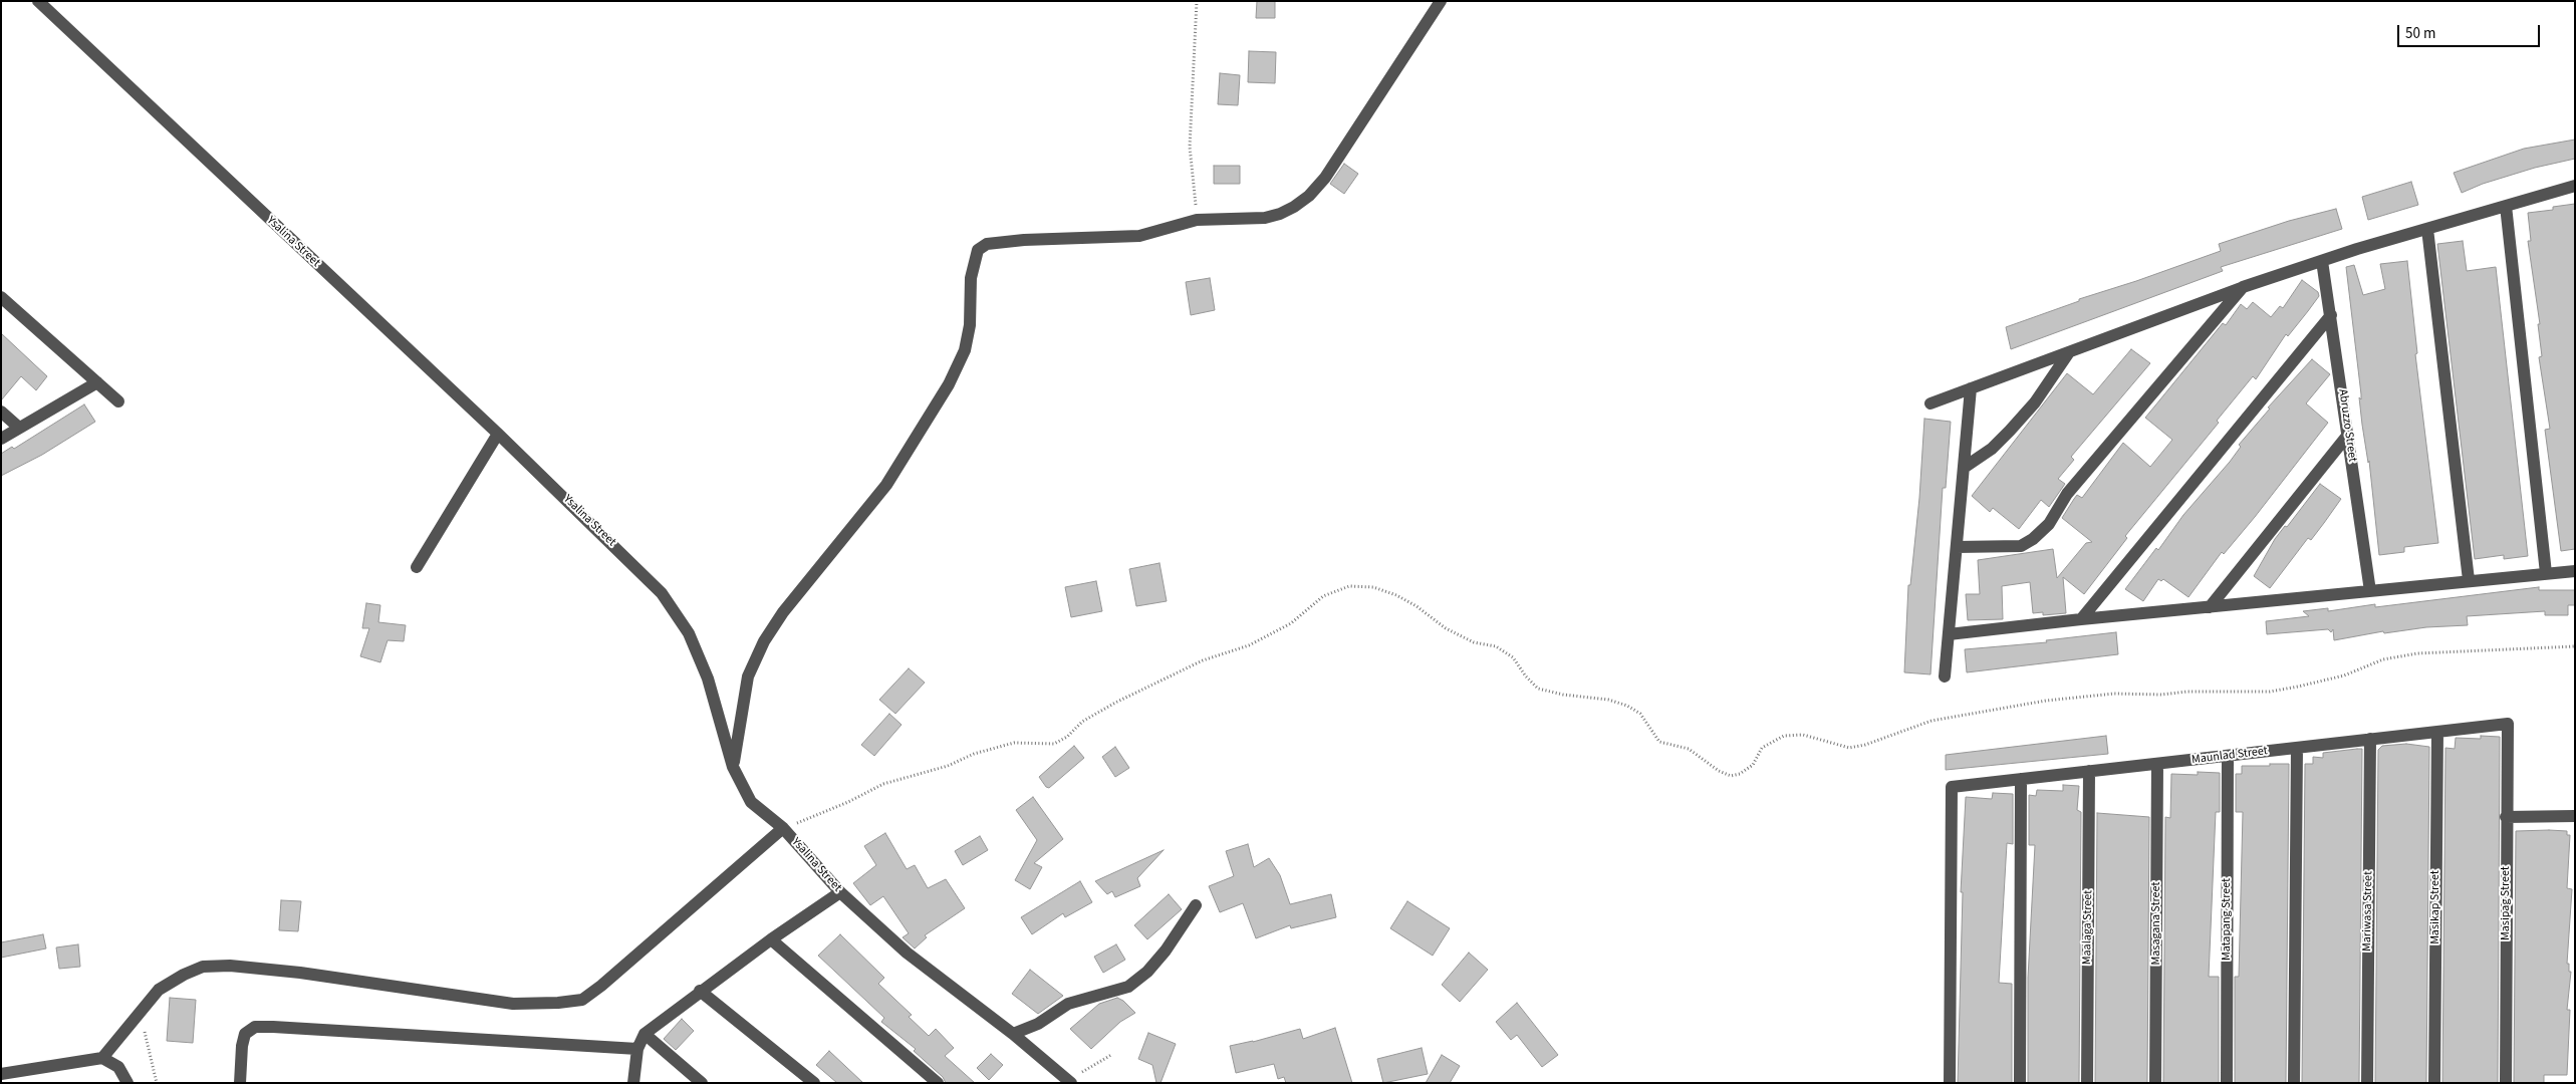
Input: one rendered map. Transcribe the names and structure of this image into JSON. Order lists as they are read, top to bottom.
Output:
{
  "streets": {
    "street": [
      "Ysalina Street",
      "Abruzzo Street",
      "Maunlad Street",
      "Masipag Street",
      "Masikap Street",
      "Mariwasa Street",
      "Matapang Street",
      "Masagana Street",
      "Maalaga Street"
    ]
  },
  "crossings": [
    ["Maunlad Street", "Masipag Street"],
    ["Maunlad Street", "Masikap Street"],
    ["Maunlad Street", "Mariwasa Street"],
    ["Maunlad Street", "Matapang Street"],
    ["Maunlad Street", "Masagana Street"],
    ["Maunlad Street", "Maalaga Street"]
  ],
  "scale_bar": "50 m"
}
